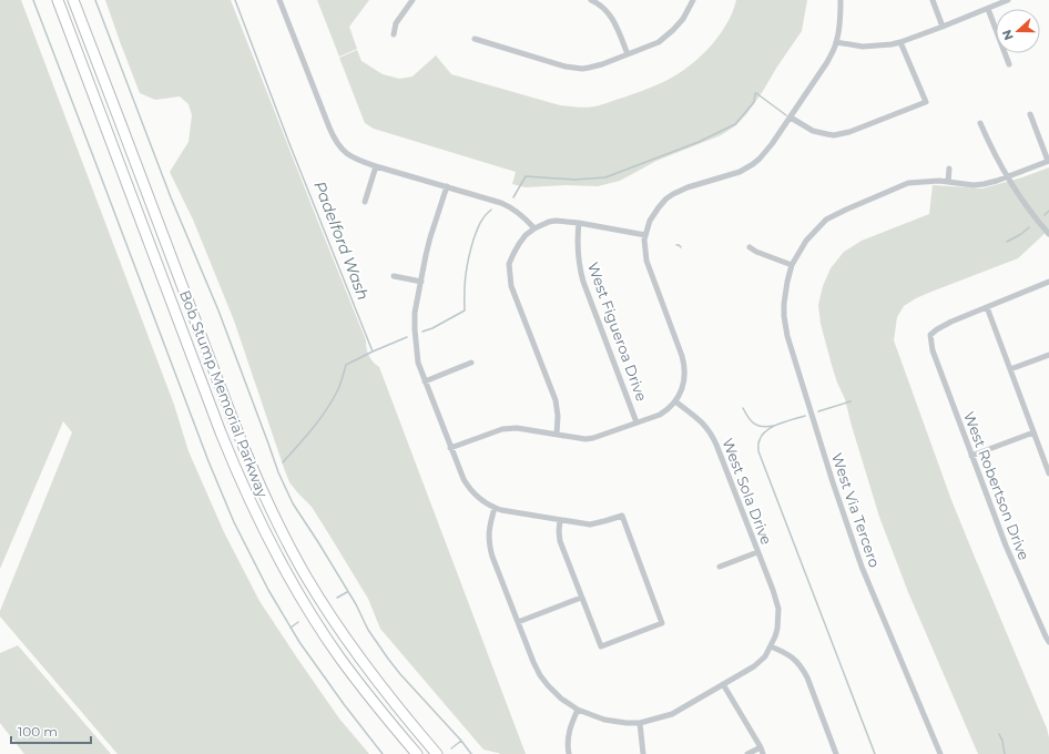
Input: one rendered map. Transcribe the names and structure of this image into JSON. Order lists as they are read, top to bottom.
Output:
{
  "streets": {
    "highway": ["Bob Stump Memorial Parkway"],
    "street": [
      "West Figueroa Drive",
      "West Robertson Drive",
      "West Sola Drive",
      "West Via Tercero"
    ]
  },
  "water": ["Padelford Wash"],
  "scale_bar": "100 m",
  "north": "left"
}
